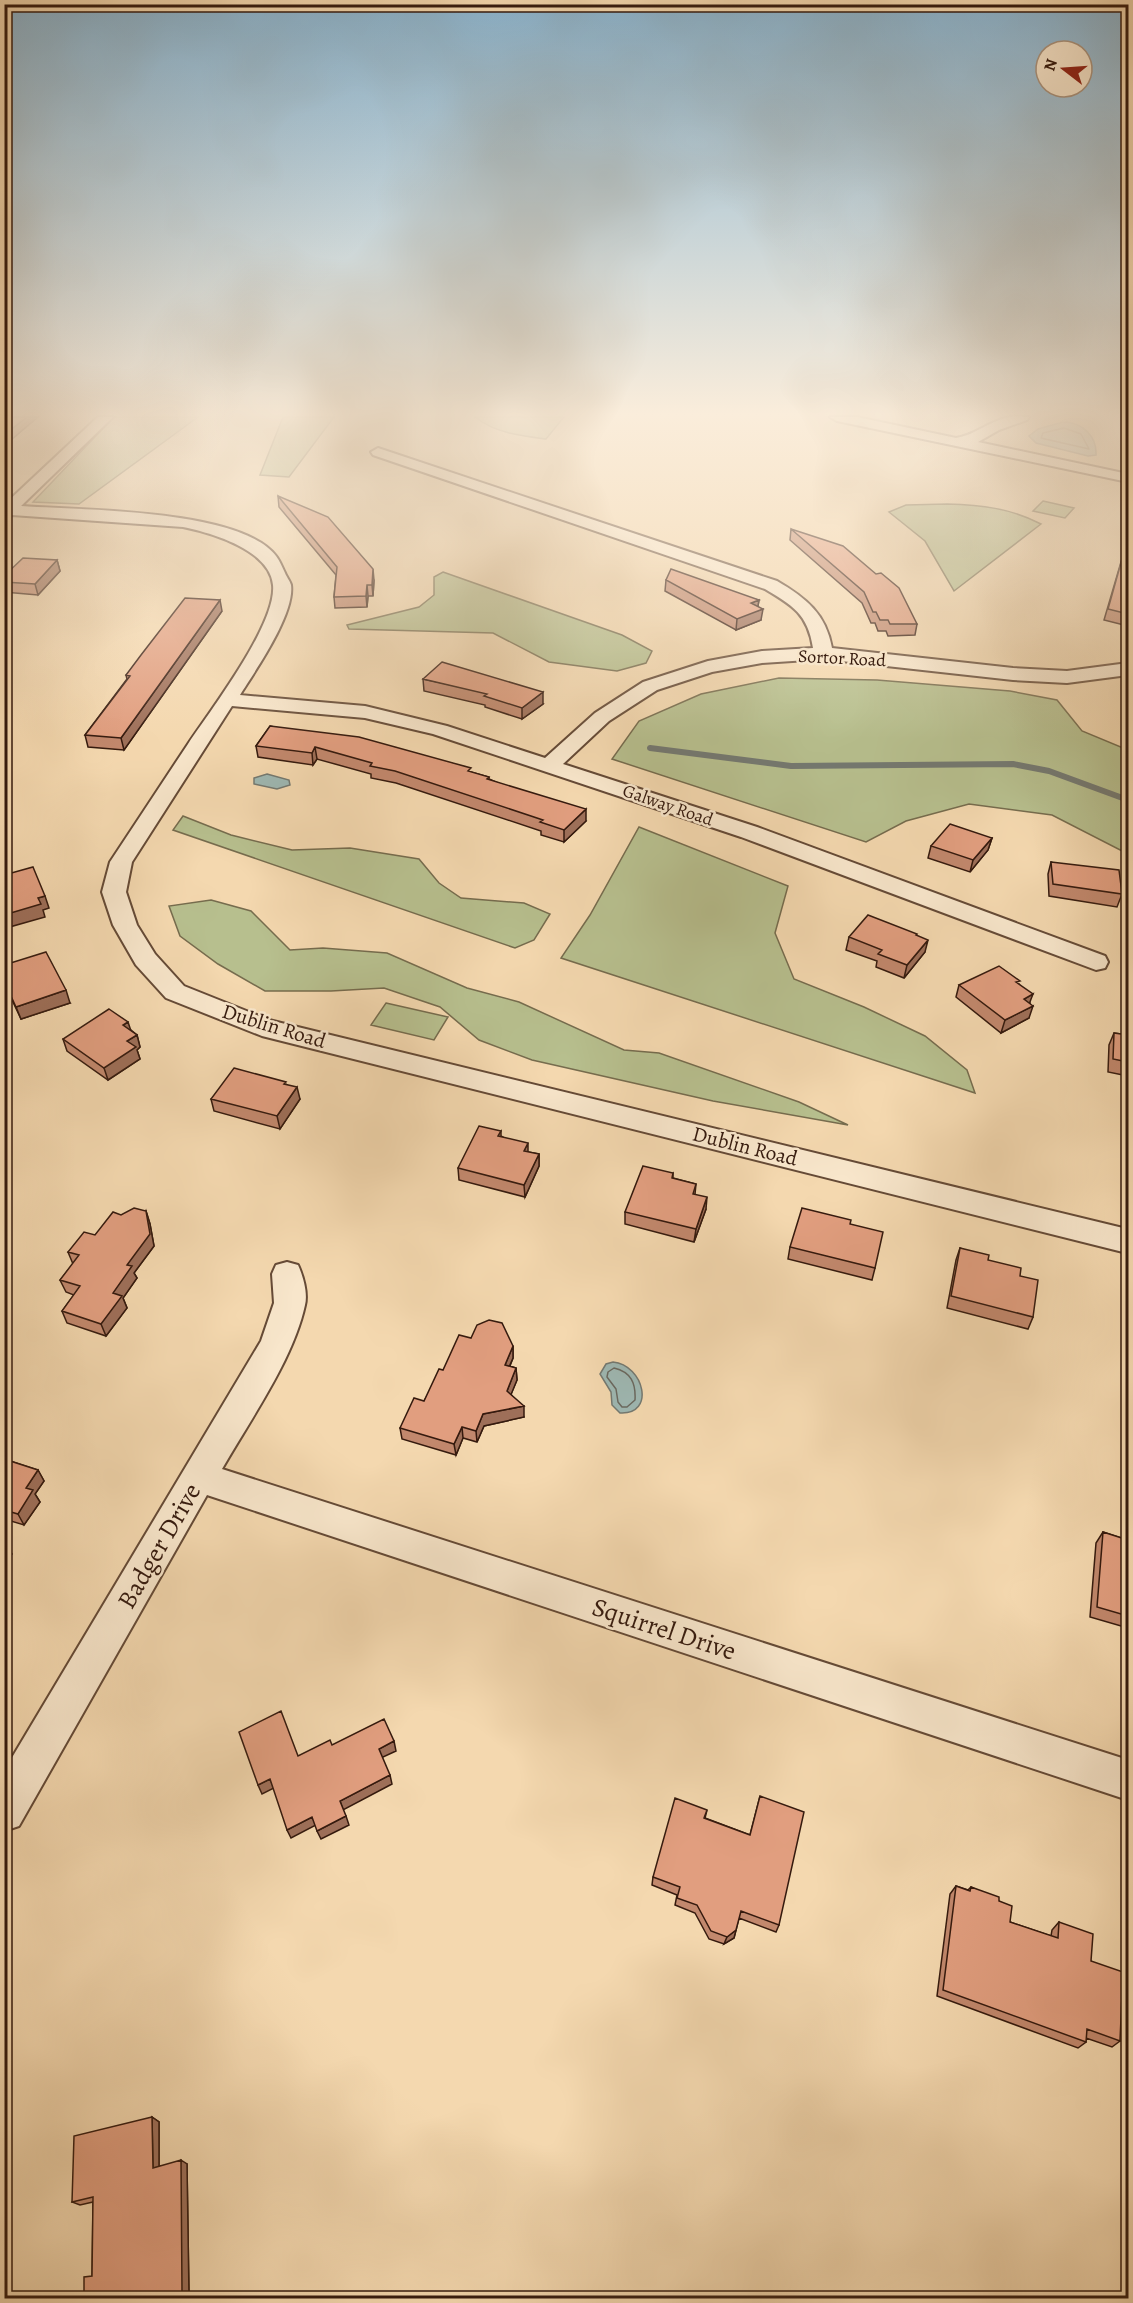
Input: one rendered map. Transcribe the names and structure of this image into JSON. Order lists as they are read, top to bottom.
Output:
{
  "streets": {
    "street": [
      "Sortor Road",
      "Galway Road",
      "Dublin Road",
      "Badger Drive",
      "Squirrel Drive"
    ]
  },
  "crossings": [
    ["Sortor Road", "Galway Road"],
    ["Galway Road", "Dublin Road"],
    ["Badger Drive", "Squirrel Drive"]
  ],
  "north": "left"
}
